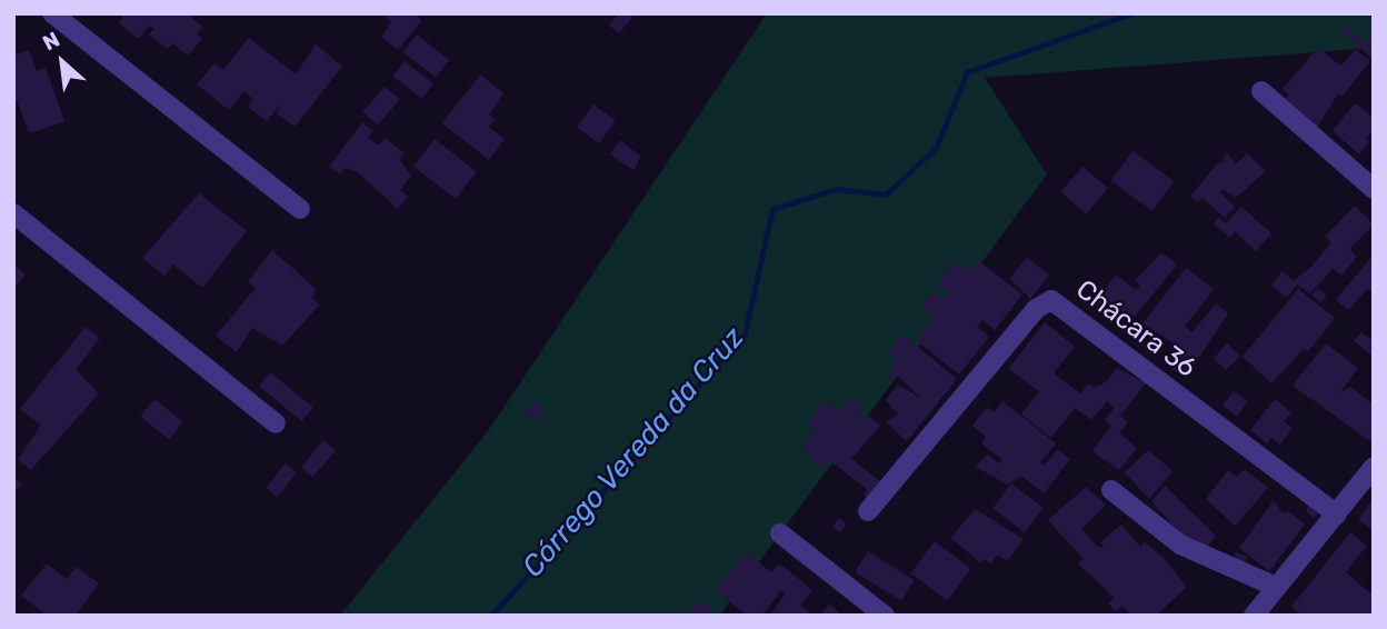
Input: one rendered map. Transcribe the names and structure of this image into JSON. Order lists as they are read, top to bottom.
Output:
{
  "streets": {
    "street": ["Chácara 36"]
  },
  "water": ["Córrego Vereda da Cruz"],
  "north": "top left"
}
